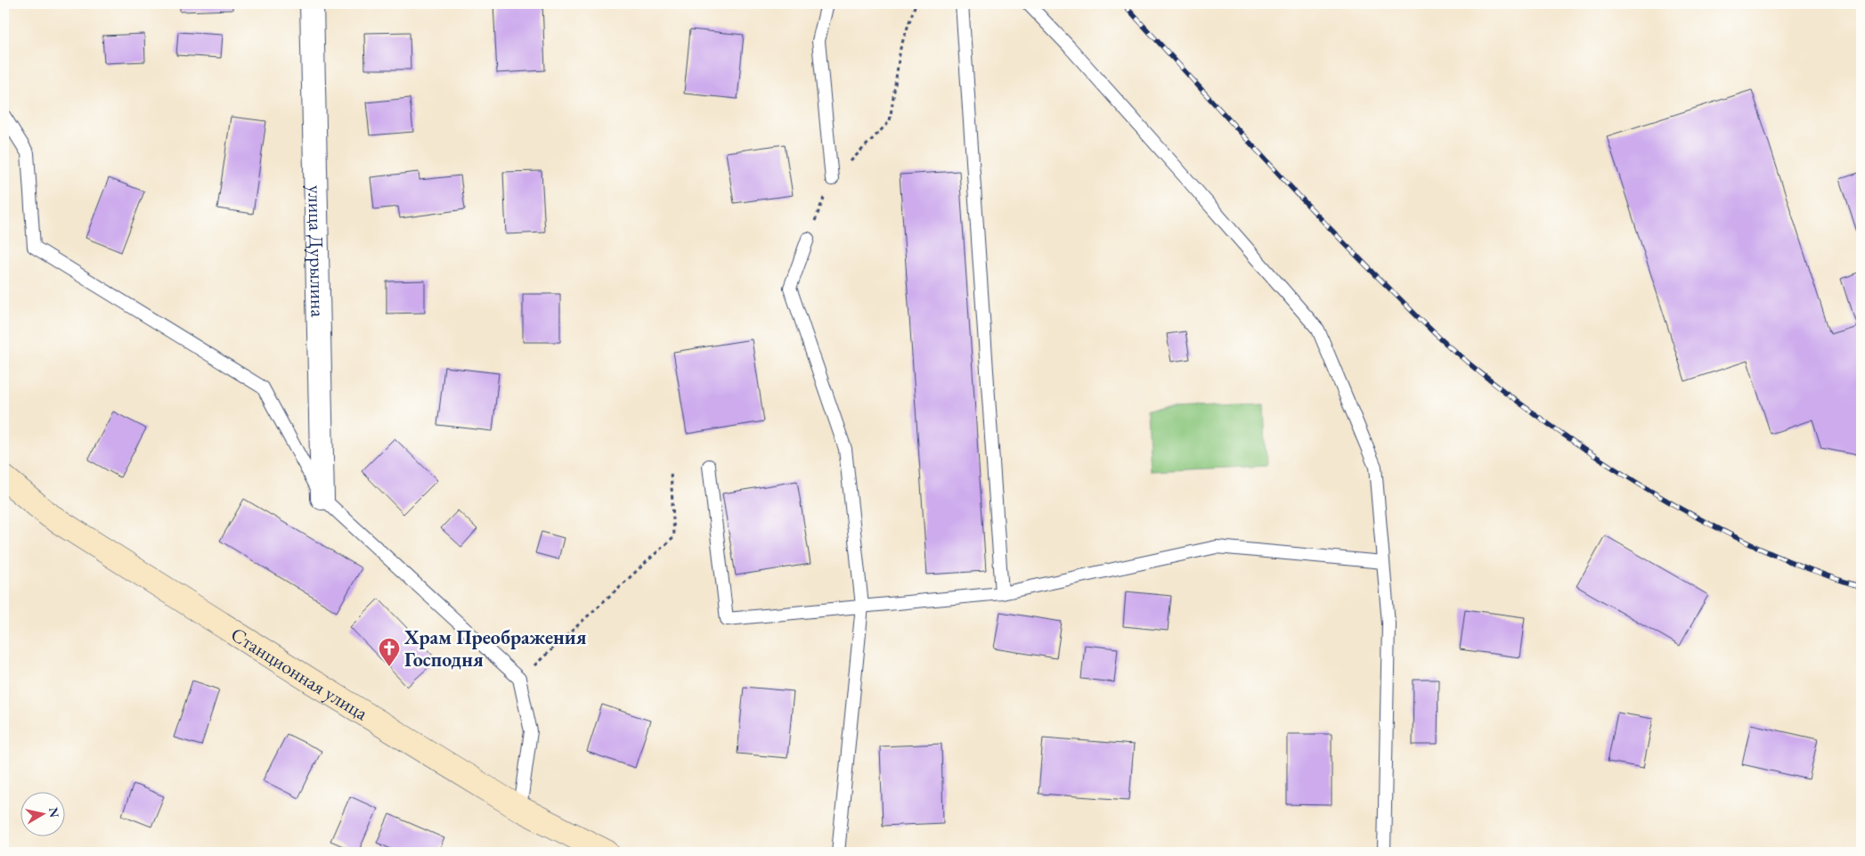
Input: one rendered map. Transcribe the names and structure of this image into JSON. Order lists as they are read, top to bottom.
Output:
{
  "streets": {
    "main road": ["Станционная улица"],
    "street": ["улица Дурылина"]
  },
  "places": {
    "church": ["Храм Преображения Господня"]
  },
  "north": "right"
}
